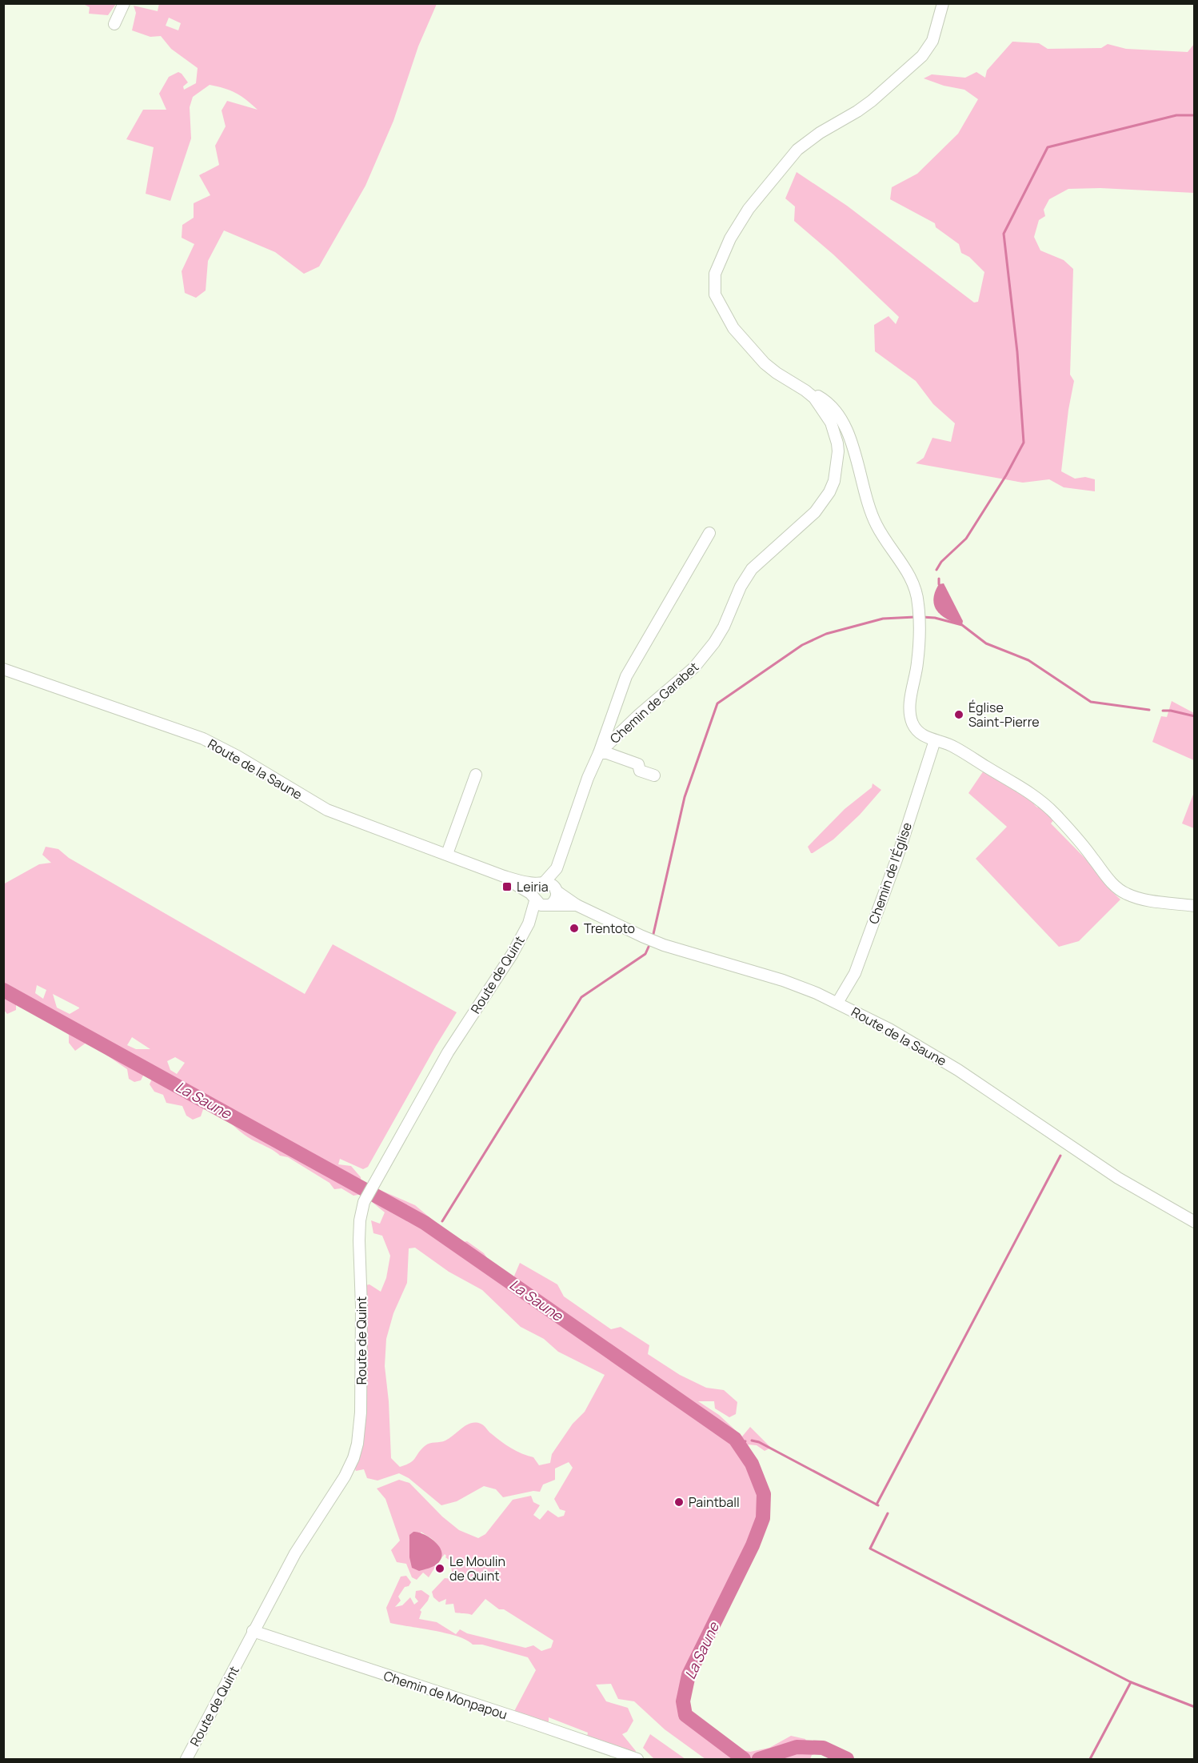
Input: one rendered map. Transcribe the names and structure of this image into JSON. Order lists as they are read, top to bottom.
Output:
{
  "streets": {
    "street": [
      "Chemin de Garabet",
      "Route de la Saune",
      "Chemin de l'Église",
      "Route de Quint",
      "Chemin de Monpapou"
    ]
  },
  "crossings": [
    ["Chemin de Garabet", "Route de la Saune"],
    ["Chemin de Garabet", "Route de Quint"],
    ["Route de la Saune", "Chemin de l'Église"],
    ["Route de la Saune", "Route de Quint"],
    ["Route de Quint", "Chemin de Monpapou"]
  ],
  "water": ["La Saune"],
  "places": {
    "other": [
      "Église Saint-Pierre",
      "Trentoto",
      "Paintball",
      "Le Moulin de Quint"
    ],
    "transit": ["Leiria"]
  }
}
